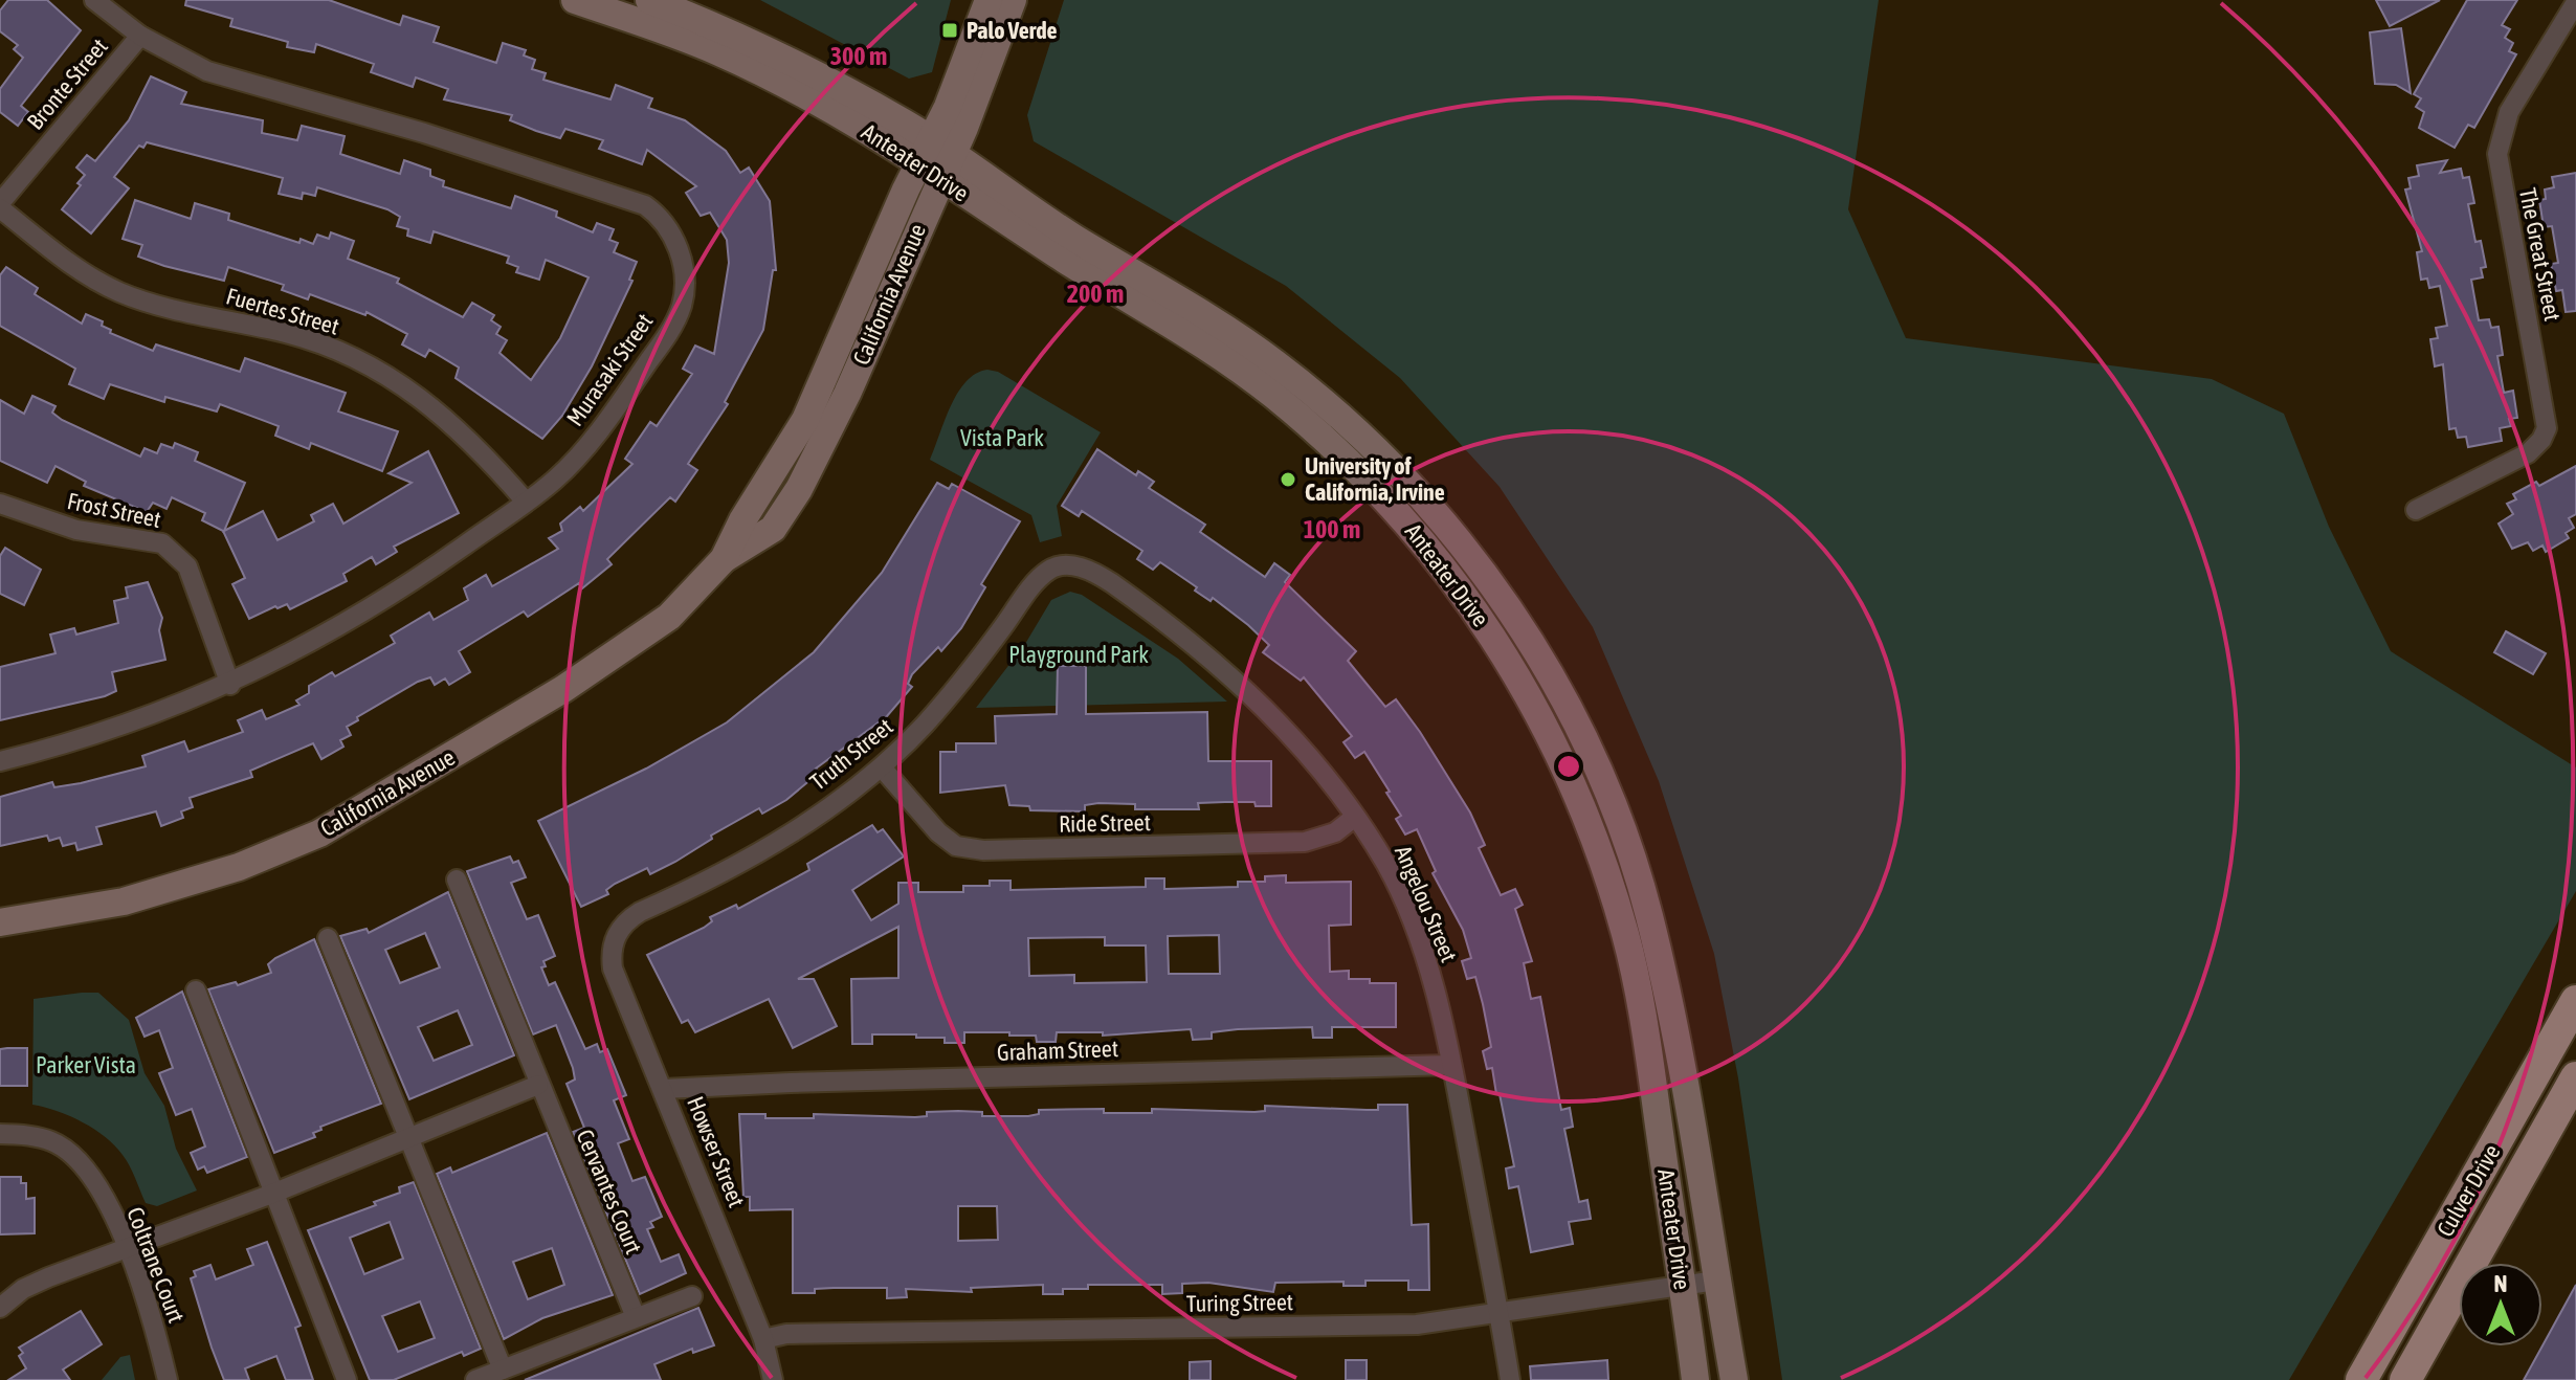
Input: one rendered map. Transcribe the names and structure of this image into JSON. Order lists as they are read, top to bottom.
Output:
{
  "streets": {
    "main road": ["Anteater Drive", "California Avenue", "Culver Drive"],
    "street": [
      "Bronte Street",
      "The Great Street",
      "Fuertes Street",
      "Murasaki Street",
      "Frost Street",
      "Truth Street",
      "Ride Street",
      "Angelou Street",
      "Graham Street",
      "Howser Street",
      "Cervantes Court",
      "Coltrane Court",
      "Turing Street"
    ]
  },
  "crossings": [
    ["Bronte Street", "Fuertes Street"],
    ["Bronte Street", "Murasaki Street"],
    ["Anteater Drive", "California Avenue"],
    ["Anteater Drive", "Turing Street"],
    ["Fuertes Street", "Murasaki Street"],
    ["Murasaki Street", "Frost Street"],
    ["Truth Street", "Ride Street"],
    ["Truth Street", "Angelou Street"],
    ["Truth Street", "Howser Street"],
    ["Ride Street", "Angelou Street"],
    ["Angelou Street", "Graham Street"],
    ["Angelou Street", "Turing Street"],
    ["Graham Street", "Howser Street"],
    ["Howser Street", "Turing Street"]
  ],
  "parks": ["Vista Park", "Playground Park", "Parker Vista"],
  "places": {
    "transit": ["Palo Verde"],
    "other": ["University of California, Irvine"]
  },
  "north": "top",
  "rings": ["300 m", "200 m", "100 m"]
}
